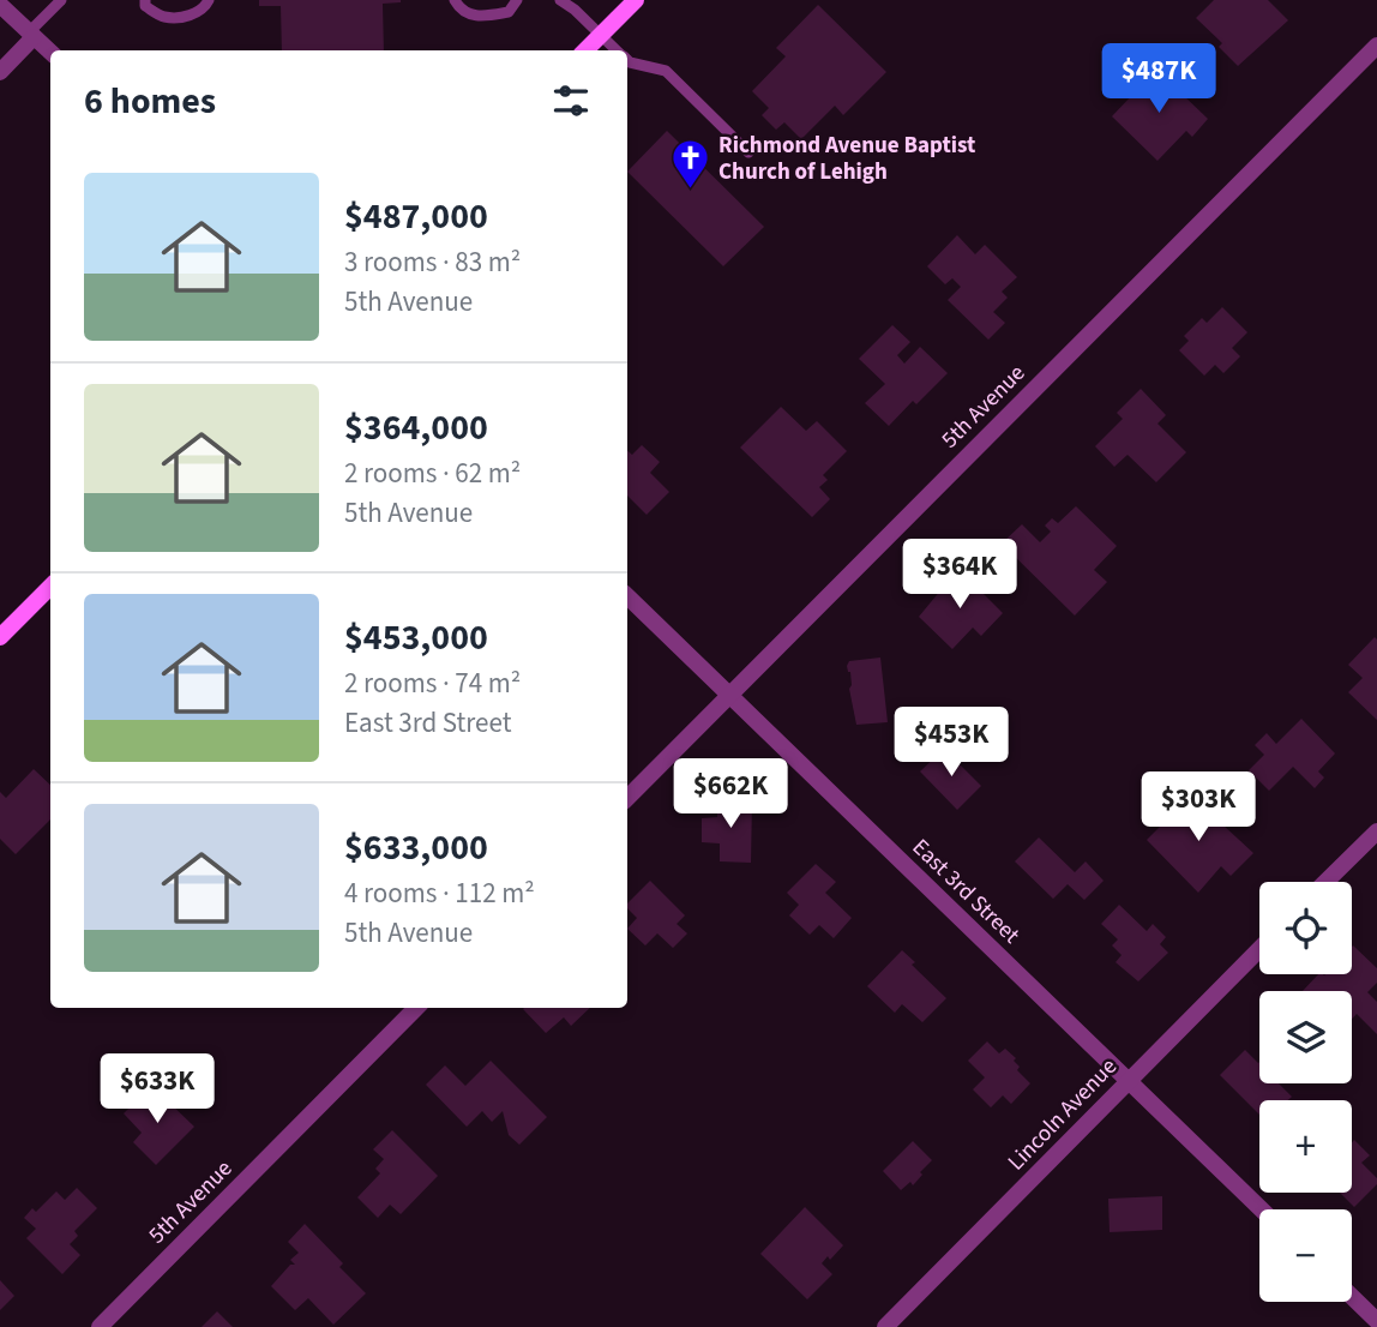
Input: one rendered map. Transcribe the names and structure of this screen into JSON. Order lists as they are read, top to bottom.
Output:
{
  "streets": {
    "street": ["5th Avenue", "East 3rd Street", "Lincoln Avenue"]
  },
  "crossings": [
    ["5th Avenue", "East 3rd Street"],
    ["East 3rd Street", "Lincoln Avenue"]
  ],
  "places": {
    "church": ["Richmond Avenue Baptist Church of Lehigh"]
  },
  "page": {
    "price": [
      "$487K",
      "$364K",
      "$453K",
      "$662K",
      "$303K",
      "$633K"
    ],
    "heading": "6 homes",
    "list": [
      {
        "name": "$487,000",
        "note": "3 rooms · 83 m² · 5th Avenue"
      },
      {
        "name": "$364,000",
        "note": "2 rooms · 62 m² · 5th Avenue"
      },
      {
        "name": "$453,000",
        "note": "2 rooms · 74 m² · East 3rd Street"
      },
      {
        "name": "$633,000",
        "note": "4 rooms · 112 m² · 5th Avenue"
      }
    ],
    "map_buttons": ["+", "−"]
  }
}
